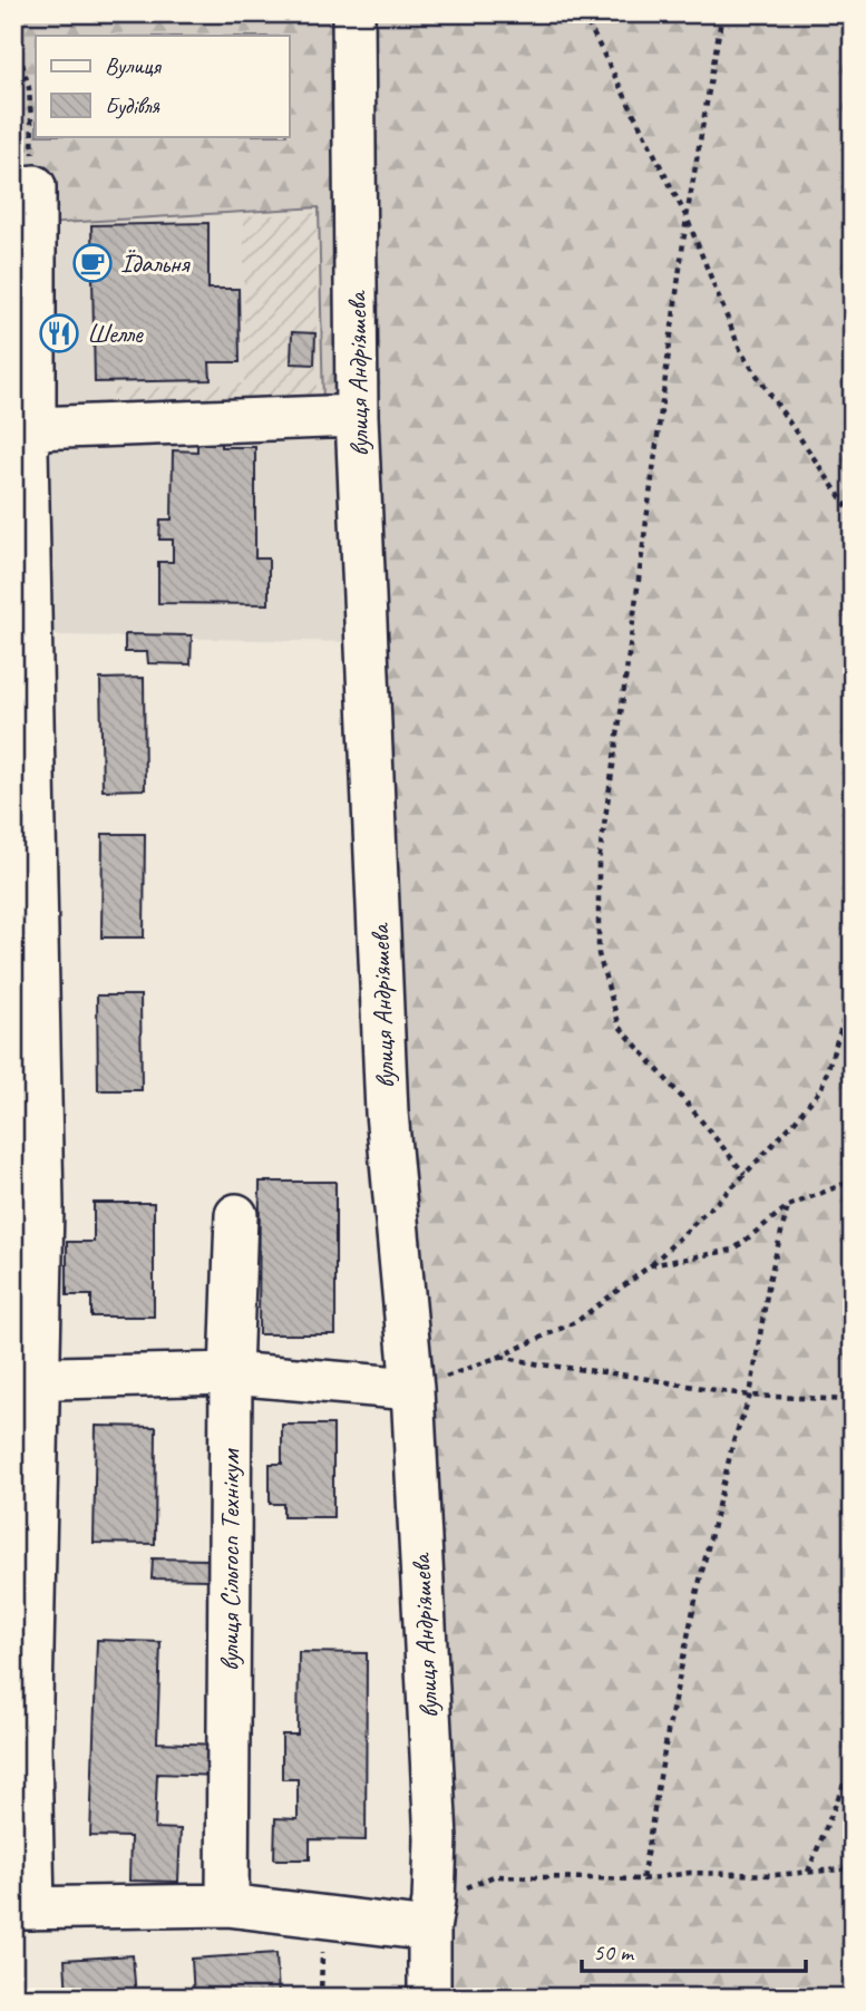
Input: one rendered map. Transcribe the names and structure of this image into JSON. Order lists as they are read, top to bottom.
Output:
{
  "streets": {
    "street": ["вулиця Андріяшева", "вулиця Сільгосп Технікум"]
  },
  "places": {
    "cafe": ["Їдальня"],
    "restaurant": ["Шелле"]
  },
  "legend": ["Вулиця", "Будівля"],
  "scale_bar": "50 m"
}
